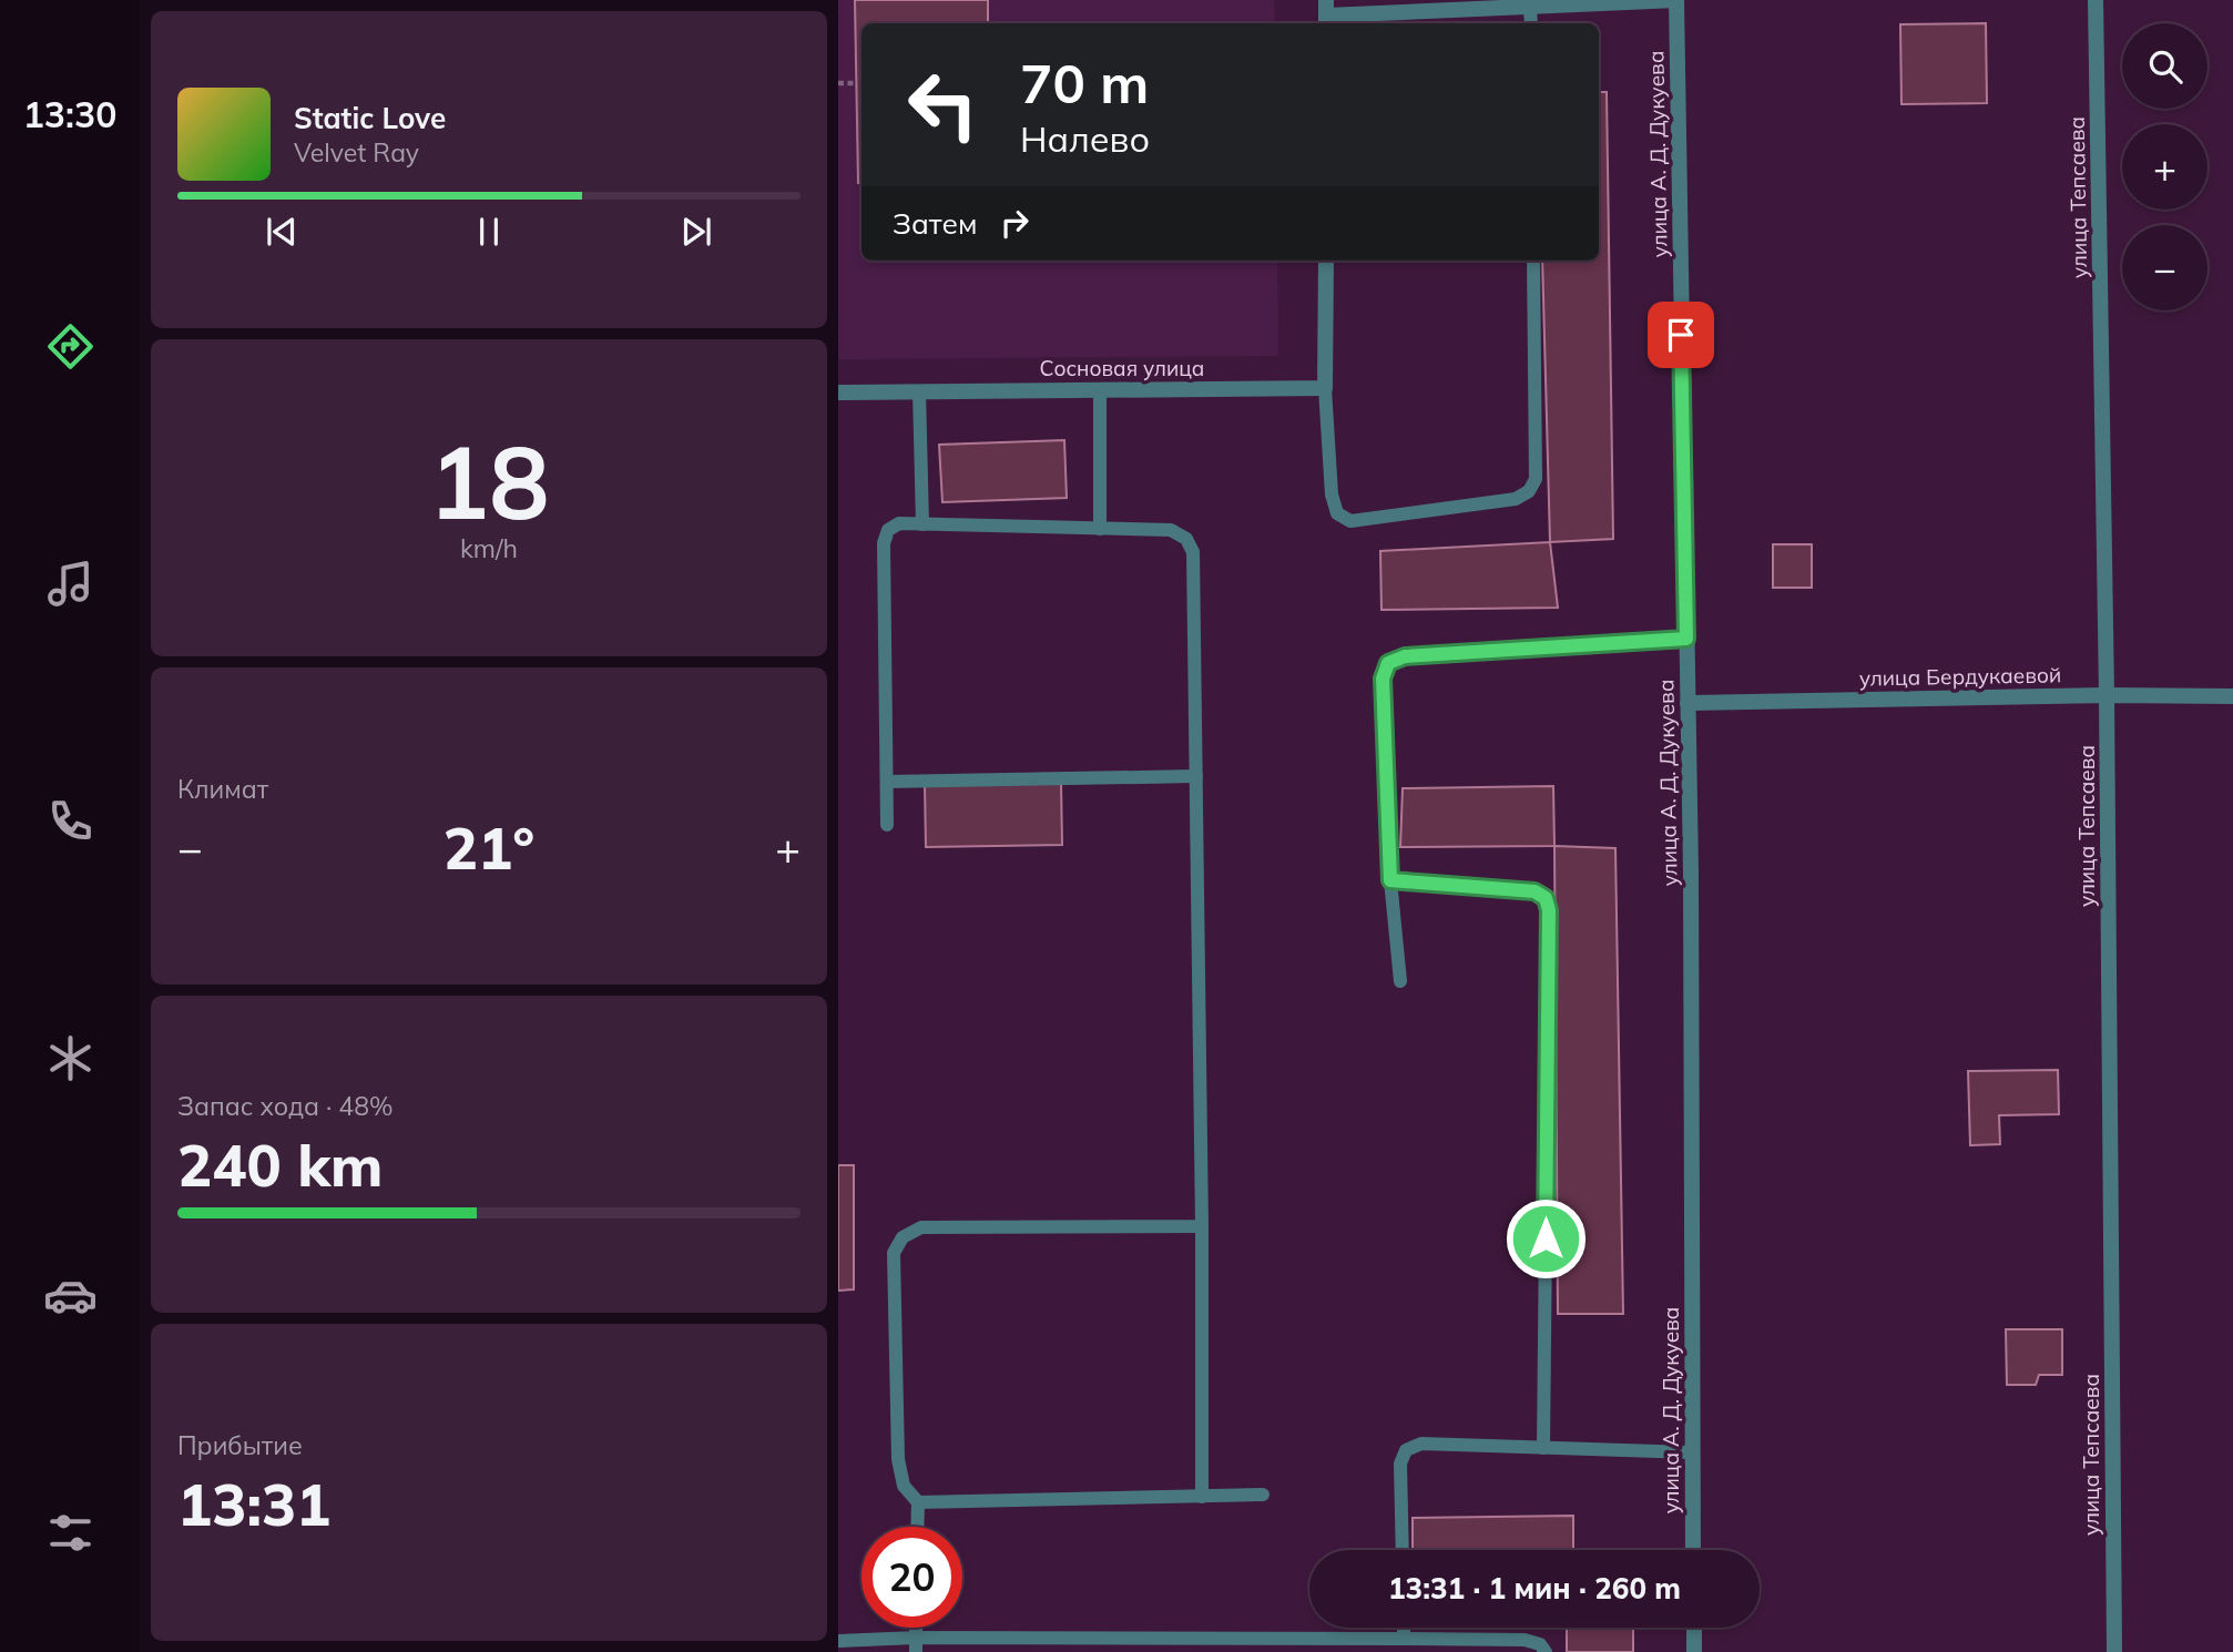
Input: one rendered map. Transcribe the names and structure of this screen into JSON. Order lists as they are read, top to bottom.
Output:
{
  "streets": {
    "street": [
      "улица А. Д. Дукуева",
      "улица Тепсаева",
      "Сосновая улица",
      "улица Бердукаевой"
    ]
  },
  "crossings": [
    ["улица А. Д. Дукуева", "улица Бердукаевой"],
    ["улица Тепсаева", "улица Бердукаевой"]
  ],
  "page": {
    "tabs": "13:30",
    "map_buttons": ["+", "−"],
    "turn": ["70 m", "Налево"],
    "song": ["Static Love", "Velvet Ray"],
    "then": "Затем",
    "tile": [
      ["18", "km/h"],
      "Климат",
      ["Запас хода · 48%", "240 km"],
      ["Прибытие", "13:31"]
    ],
    "heat": ["−", "21°", "+"],
    "limit": "20",
    "trip": "13:31 · 1 мин · 260 m"
  }
}
